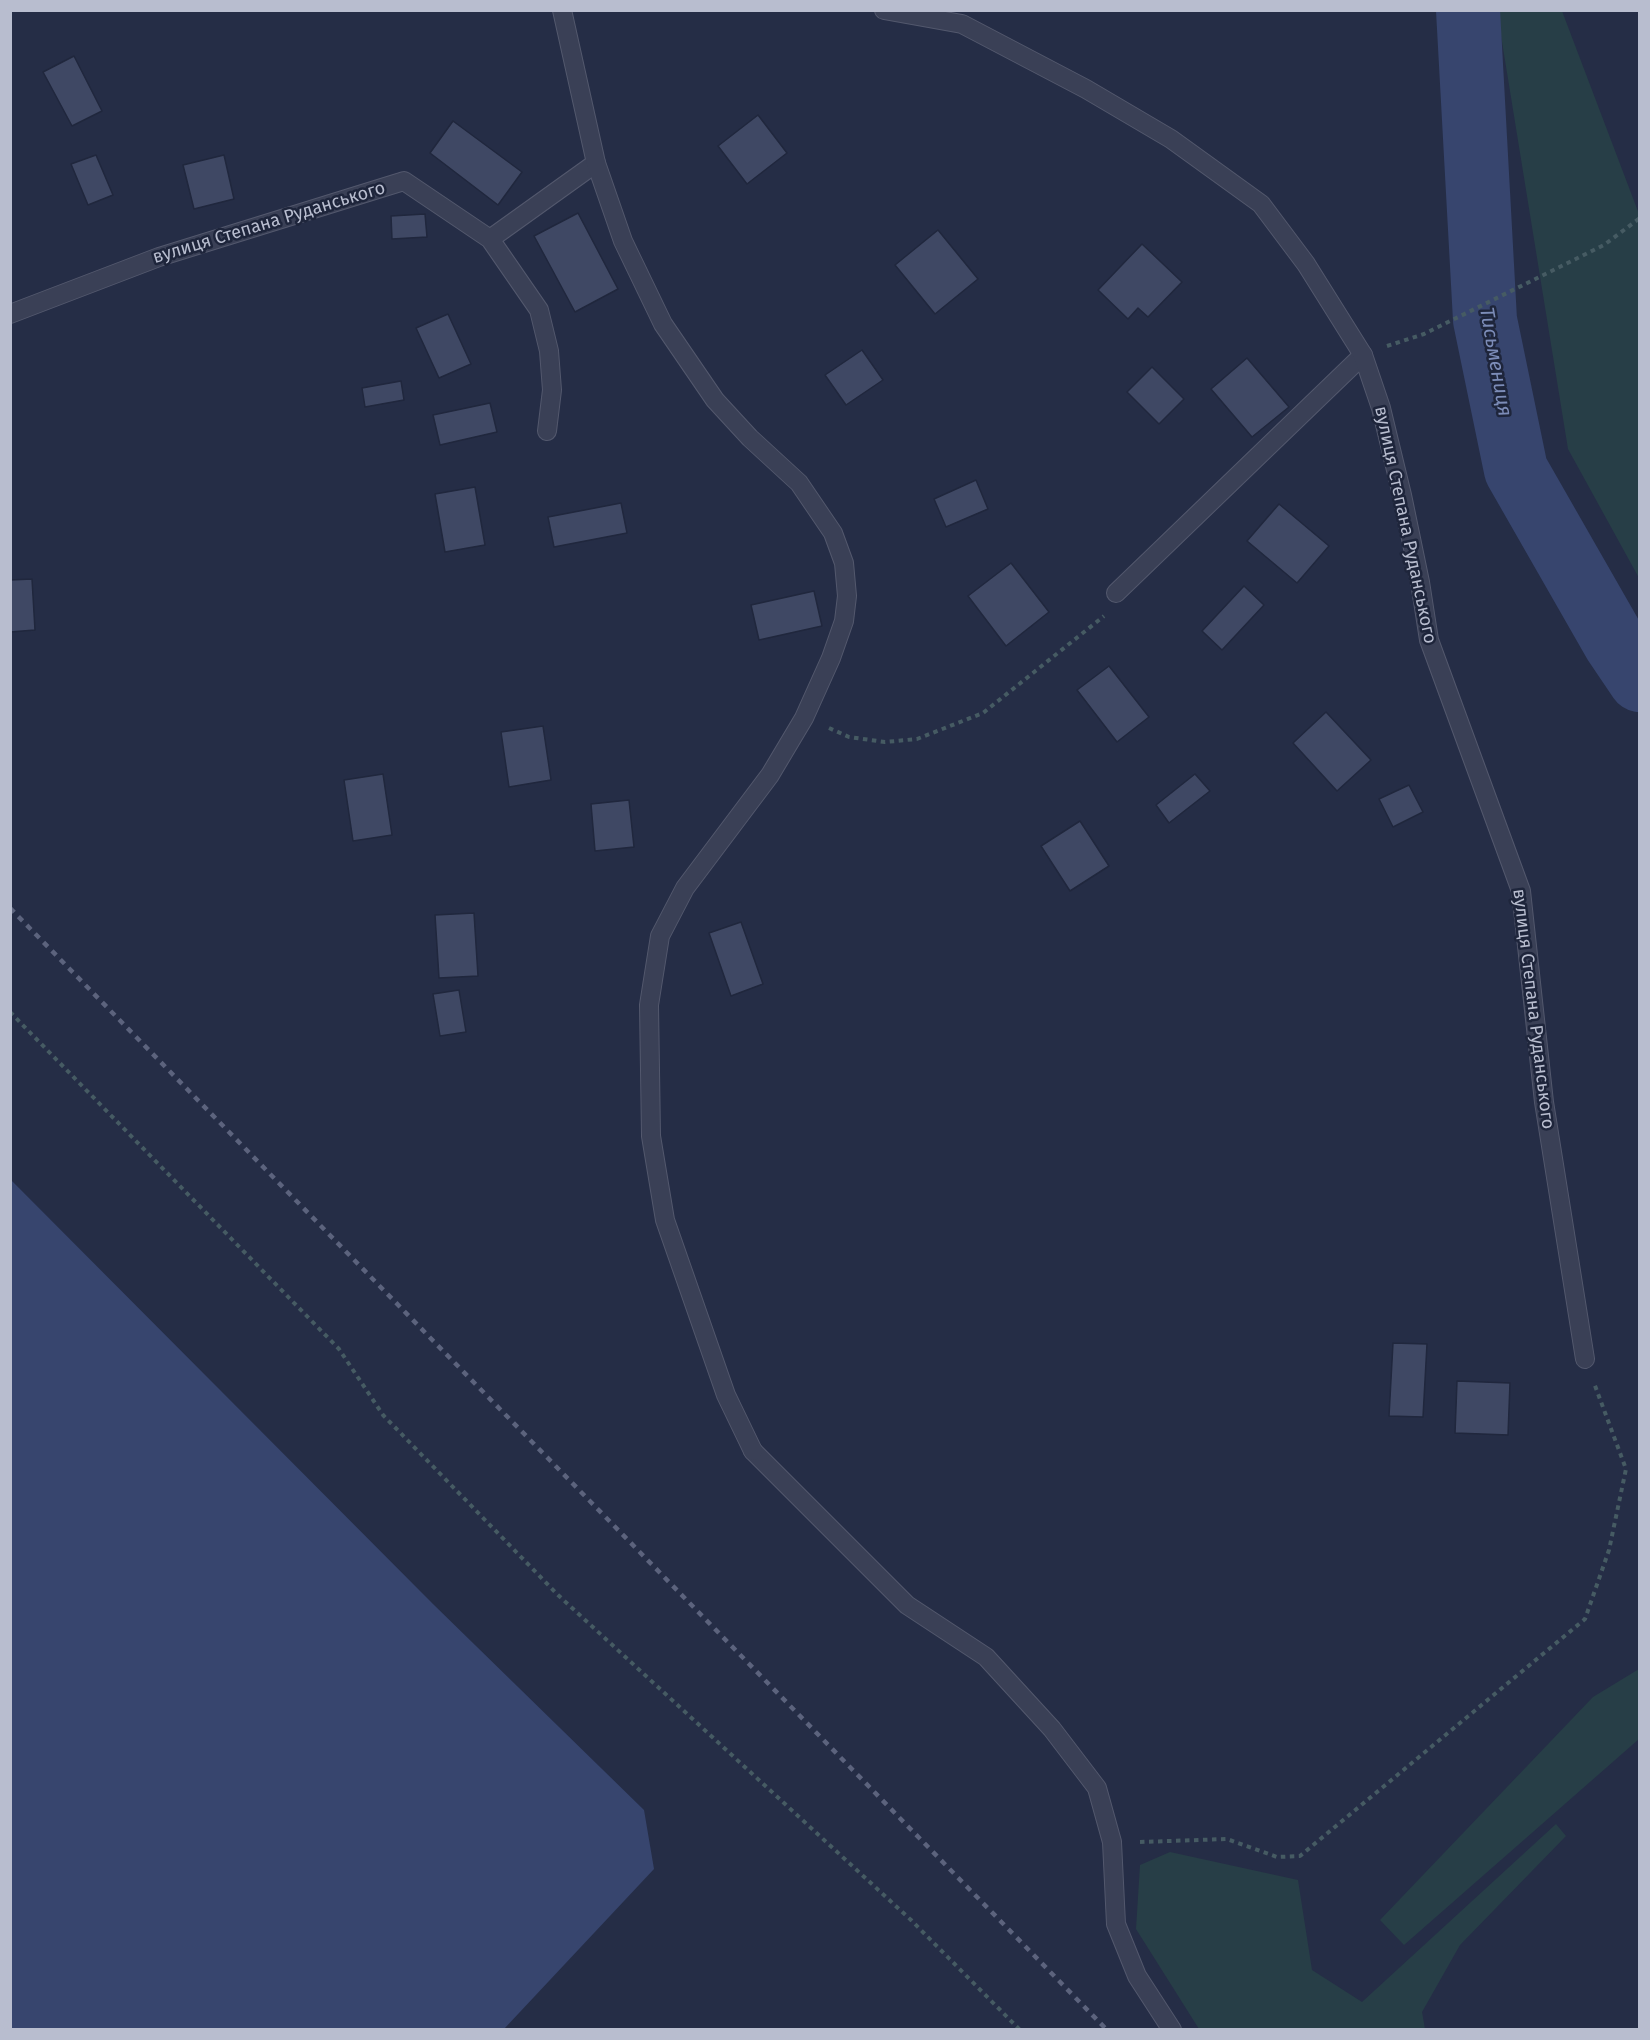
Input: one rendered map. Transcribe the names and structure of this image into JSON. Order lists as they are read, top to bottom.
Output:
{
  "streets": {
    "street": ["вулиця Степана Руданського"]
  },
  "water": ["Тисьмениця"]
}
